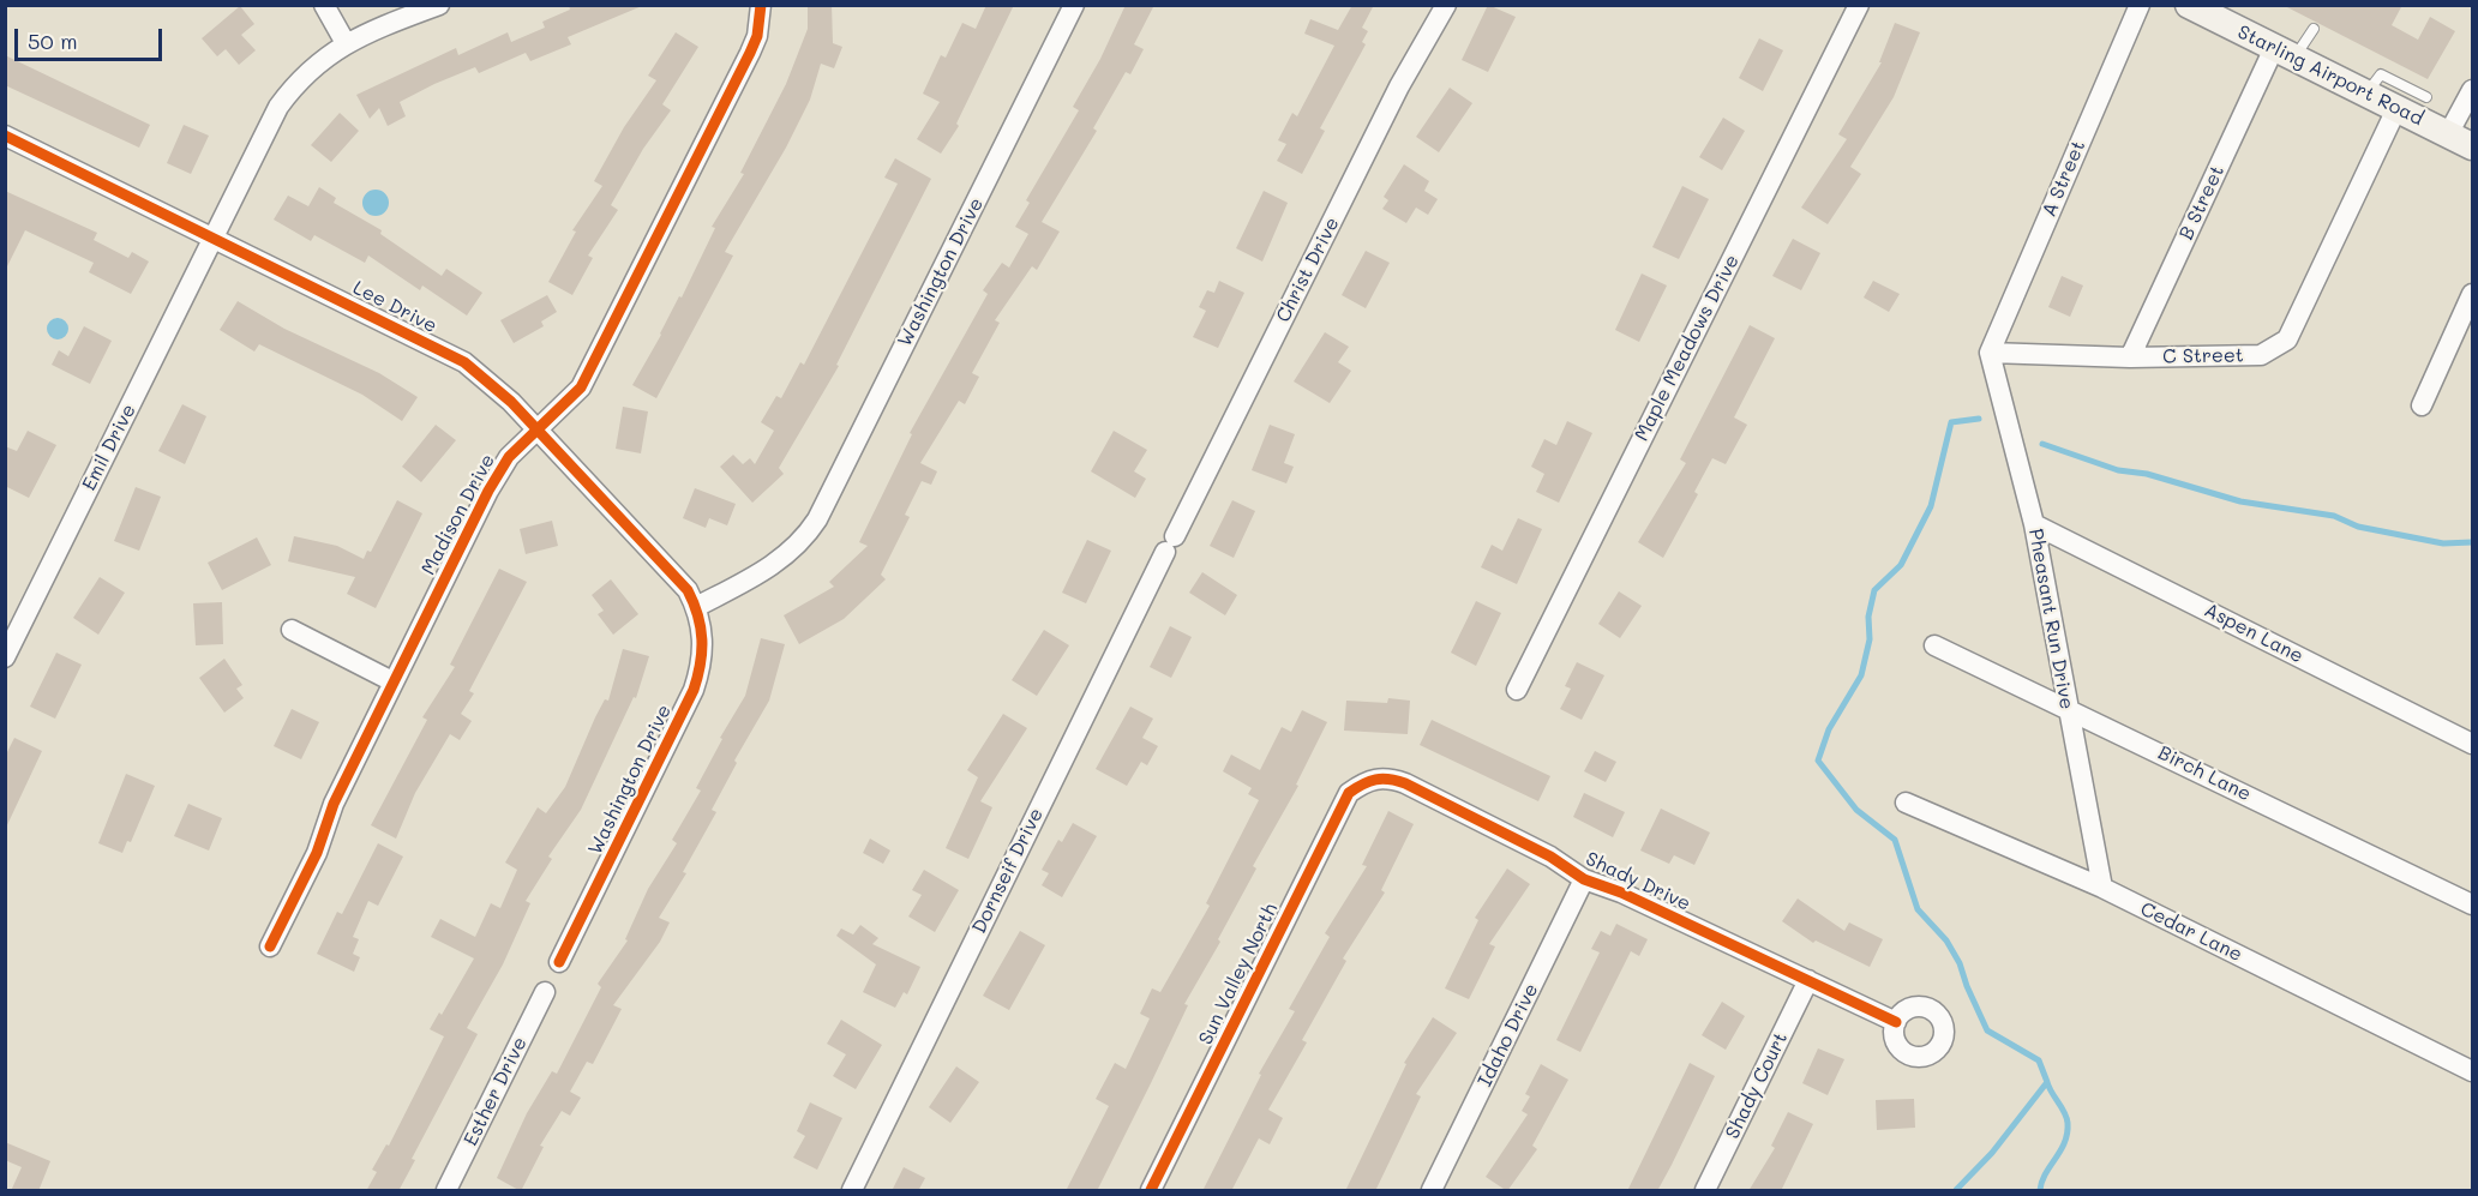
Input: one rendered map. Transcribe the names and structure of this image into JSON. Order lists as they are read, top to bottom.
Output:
{
  "streets": {
    "street": [
      "Starling Airport Road",
      "A Street",
      "B Street",
      "Christ Drive",
      "Washington Drive",
      "Lee Drive",
      "Maple Meadows Drive",
      "C Street",
      "Emil Drive",
      "Madison Drive",
      "Pheasant Run Drive",
      "Aspen Lane",
      "Birch Lane",
      "Dornseif Drive",
      "Shady Drive",
      "Cedar Lane",
      "Sun Valley North",
      "Idaho Drive",
      "Shady Court",
      "Esther Drive"
    ]
  },
  "crossings": [
    ["Starling Airport Road", "B Street"],
    ["Starling Airport Road", "C Street"],
    ["A Street", "C Street"],
    ["A Street", "Pheasant Run Drive"],
    ["B Street", "C Street"],
    ["Christ Drive", "Dornseif Drive"],
    ["Washington Drive", "Lee Drive"],
    ["Lee Drive", "Emil Drive"],
    ["Lee Drive", "Madison Drive"],
    ["C Street", "Pheasant Run Drive"],
    ["Pheasant Run Drive", "Aspen Lane"],
    ["Pheasant Run Drive", "Birch Lane"],
    ["Pheasant Run Drive", "Cedar Lane"],
    ["Shady Drive", "Sun Valley North"],
    ["Shady Drive", "Idaho Drive"],
    ["Shady Drive", "Shady Court"]
  ],
  "scale_bar": "50 m"
}
